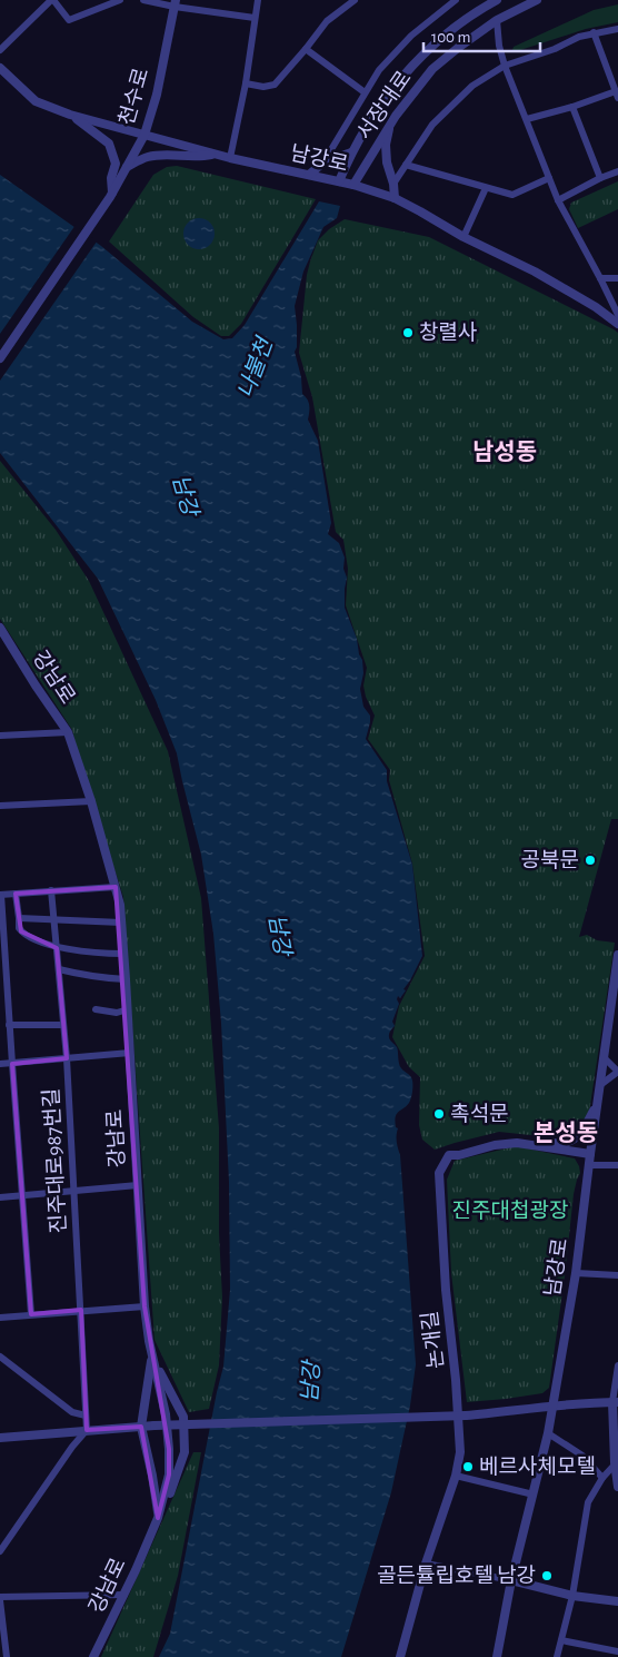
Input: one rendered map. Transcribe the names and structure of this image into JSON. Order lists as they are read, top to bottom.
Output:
{
  "streets": {
    "street": [
      "천수로",
      "서장대로",
      "남강로",
      "강남로",
      "진주대로987번길",
      "논개길"
    ]
  },
  "crossings": [
    ["천수로", "남강로"],
    ["서장대로", "남강로"],
    ["남강로", "논개길"]
  ],
  "districts": ["남성동", "본성동"],
  "water": ["나불천", "남강"],
  "parks": ["진주대첩광장"],
  "places": [
    "창렬사",
    "공북문",
    "촉석문",
    "베르사체모텔",
    "골든튤립호텔 남강"
  ],
  "scale_bar": "100 m"
}
